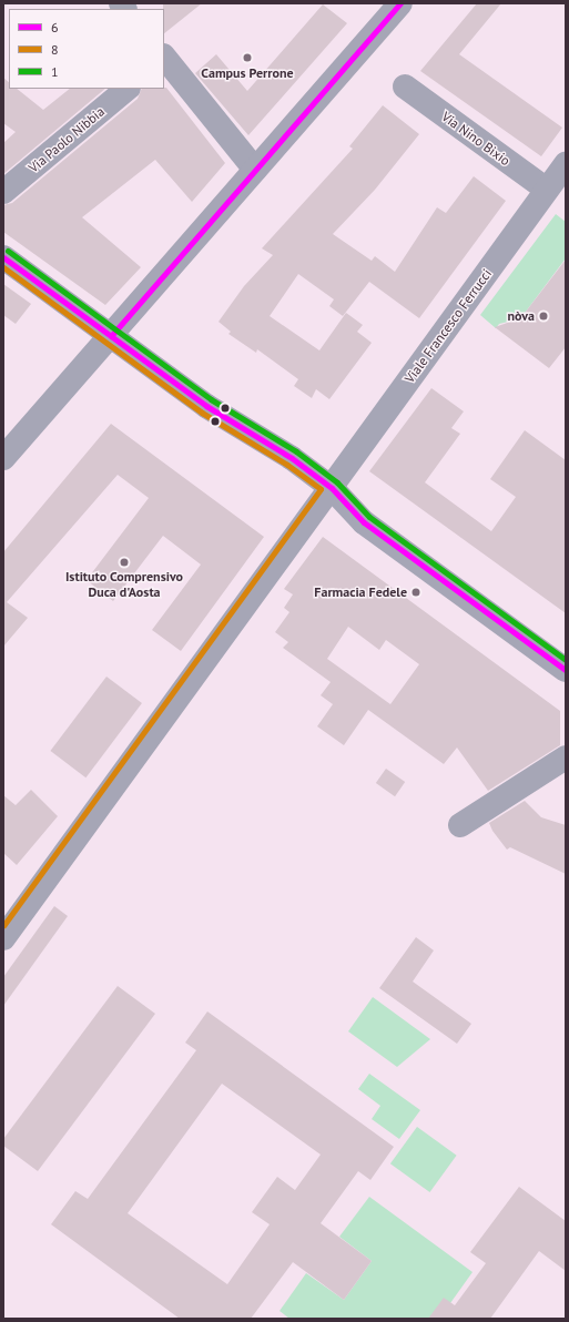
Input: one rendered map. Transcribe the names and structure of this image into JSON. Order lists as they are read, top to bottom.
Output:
{
  "streets": {
    "street": ["Via Nino Bixio", "Via Paolo Nibbia", "Viale Francesco Ferrucci"]
  },
  "crossings": [
    ["Via Nino Bixio", "Viale Francesco Ferrucci"]
  ],
  "places": [
    "Campus Perrone",
    "nòva",
    "Istituto Comprensivo Duca d'Aosta",
    "Farmacia Fedele"
  ],
  "lines": ["transit line 6", "transit line 1", "transit line 8"],
  "legend": ["6", "8", "1"]
}
